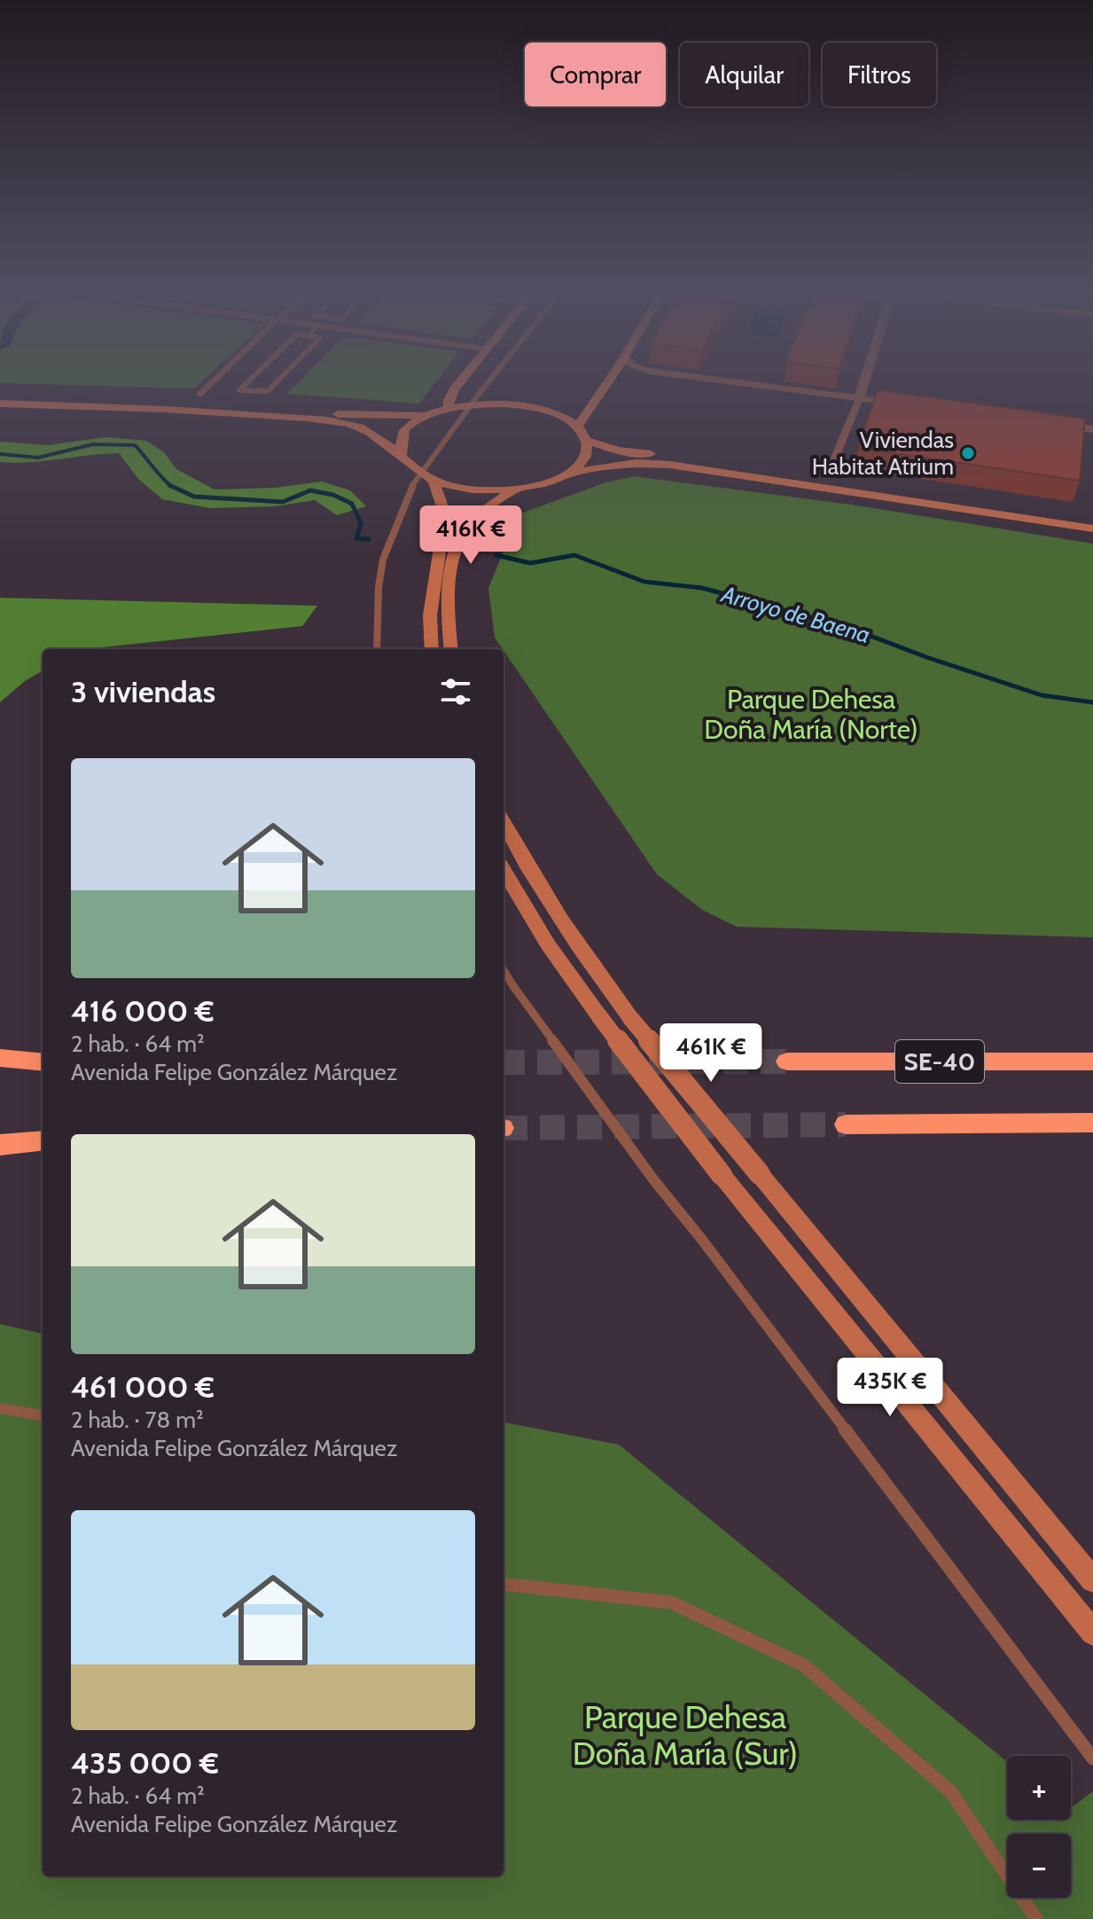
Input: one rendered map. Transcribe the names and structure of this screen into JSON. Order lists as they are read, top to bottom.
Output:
{
  "streets": {
    "highway": ["SE-40"]
  },
  "water": ["Arroyo de Baena"],
  "parks": ["Parque Dehesa Doña María (Norte)", "Parque Dehesa Doña María (Sur)"],
  "places": ["Viviendas Habitat Atrium"],
  "page": {
    "chip": ["Comprar", "Alquilar", "Filtros"],
    "price": ["416K €", "461K €", "435K €"],
    "heading": "3 viviendas",
    "list": [
      {
        "name": "416 000 €",
        "note": "2 hab. · 64 m² · Avenida Felipe González Márquez"
      },
      {
        "name": "461 000 €",
        "note": "2 hab. · 78 m² · Avenida Felipe González Márquez"
      },
      {
        "name": "435 000 €",
        "note": "2 hab. · 64 m² · Avenida Felipe González Márquez"
      }
    ],
    "map_buttons": ["+", "−"]
  }
}
